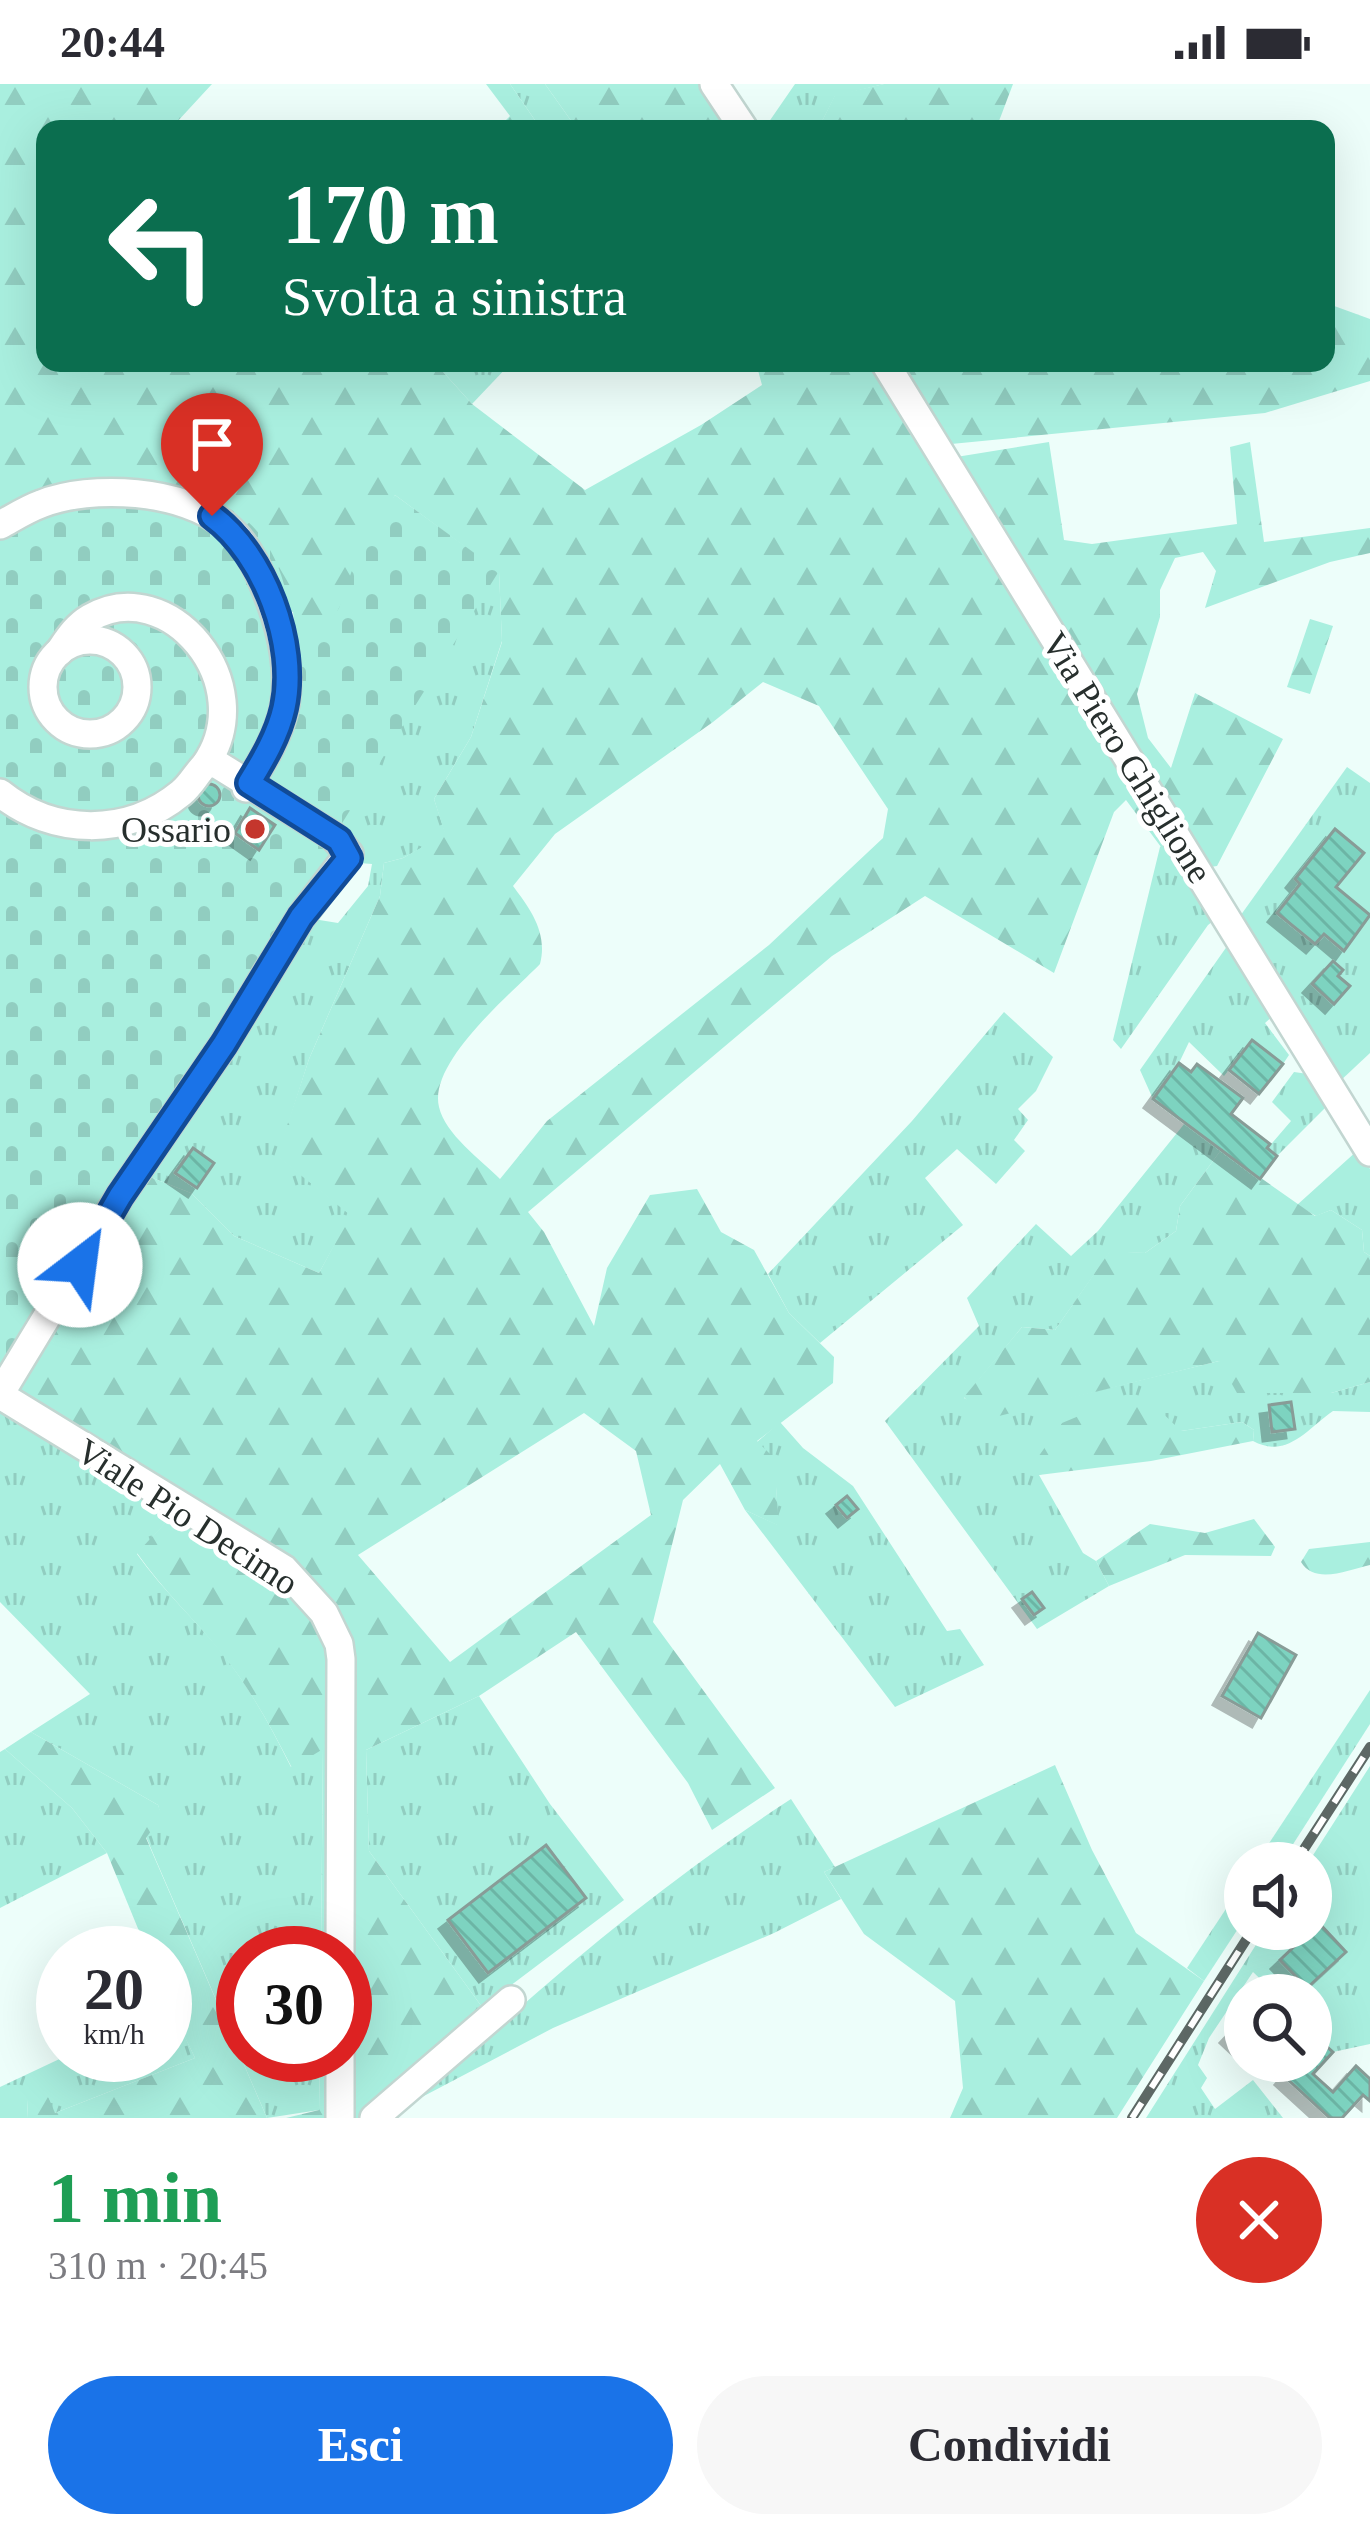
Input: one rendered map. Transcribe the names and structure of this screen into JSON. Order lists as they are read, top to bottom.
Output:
{
  "streets": {
    "street": ["Via Piero Ghiglione", "Viale Pio Decimo"]
  },
  "places": ["Ossario"],
  "page": {
    "status": "20:44",
    "turn": ["170 m", "Svolta a sinistra"],
    "speed": "20 km/h",
    "limit": "30",
    "heading": ["1 min", "310 m · 20:45"],
    "buttons": ["Esci", "Condividi"]
  }
}
